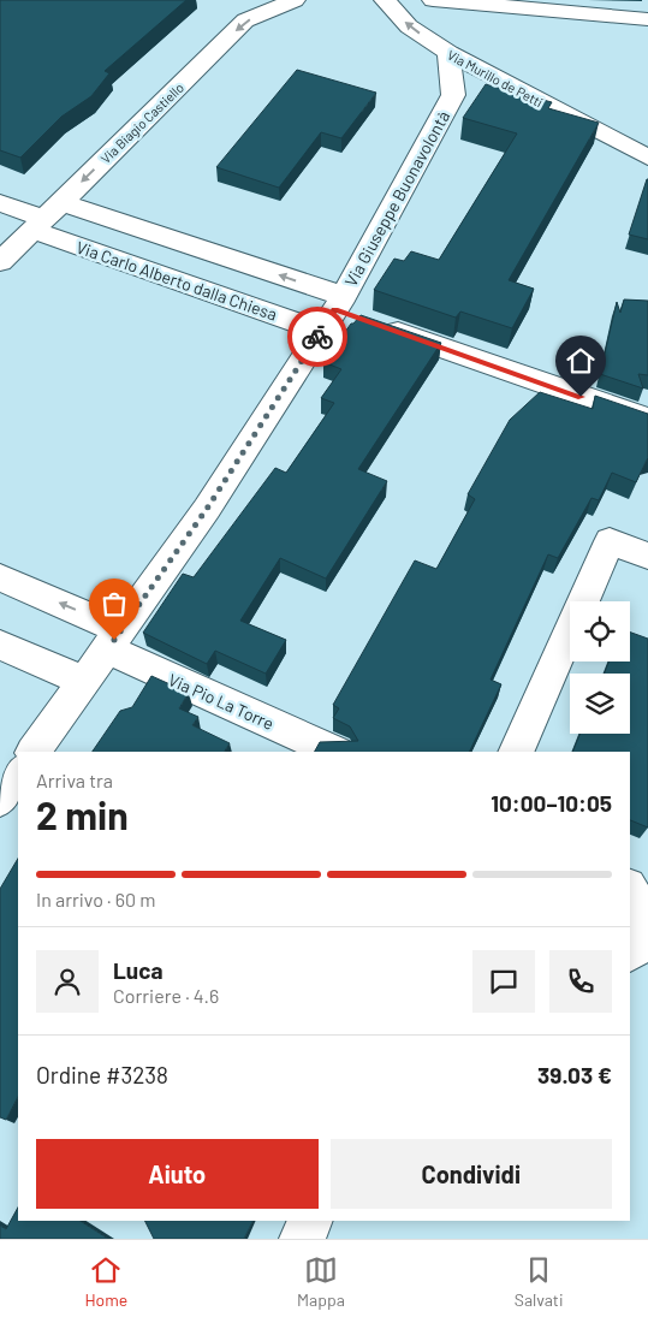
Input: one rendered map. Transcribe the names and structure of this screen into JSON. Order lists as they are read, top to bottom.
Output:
{
  "streets": {
    "street": [
      "Via Murillo de Petti",
      "Via Biagio Castiello",
      "Via Giuseppe Buonavolontà",
      "Via Carlo Alberto dalla Chiesa",
      "Via Pio La Torre"
    ]
  },
  "crossings": [
    ["Via Murillo de Petti", "Via Giuseppe Buonavolontà"],
    ["Via Biagio Castiello", "Via Carlo Alberto dalla Chiesa"],
    ["Via Giuseppe Buonavolontà", "Via Carlo Alberto dalla Chiesa"],
    ["Via Giuseppe Buonavolontà", "Via Pio La Torre"]
  ],
  "one_way": ["Via Biagio Castiello"],
  "page": {
    "heading": ["2 min", "Arriva tra", "10:00–10:05"],
    "panel": [
      "Luca",
      "Corriere · 4.6",
      "Ordine #3238",
      "39.03 €"
    ],
    "bar": "In arrivo · 60 m",
    "buttons": ["Aiuto", "Condividi"],
    "tabs": ["Home", "Mappa", "Salvati"]
  }
}
